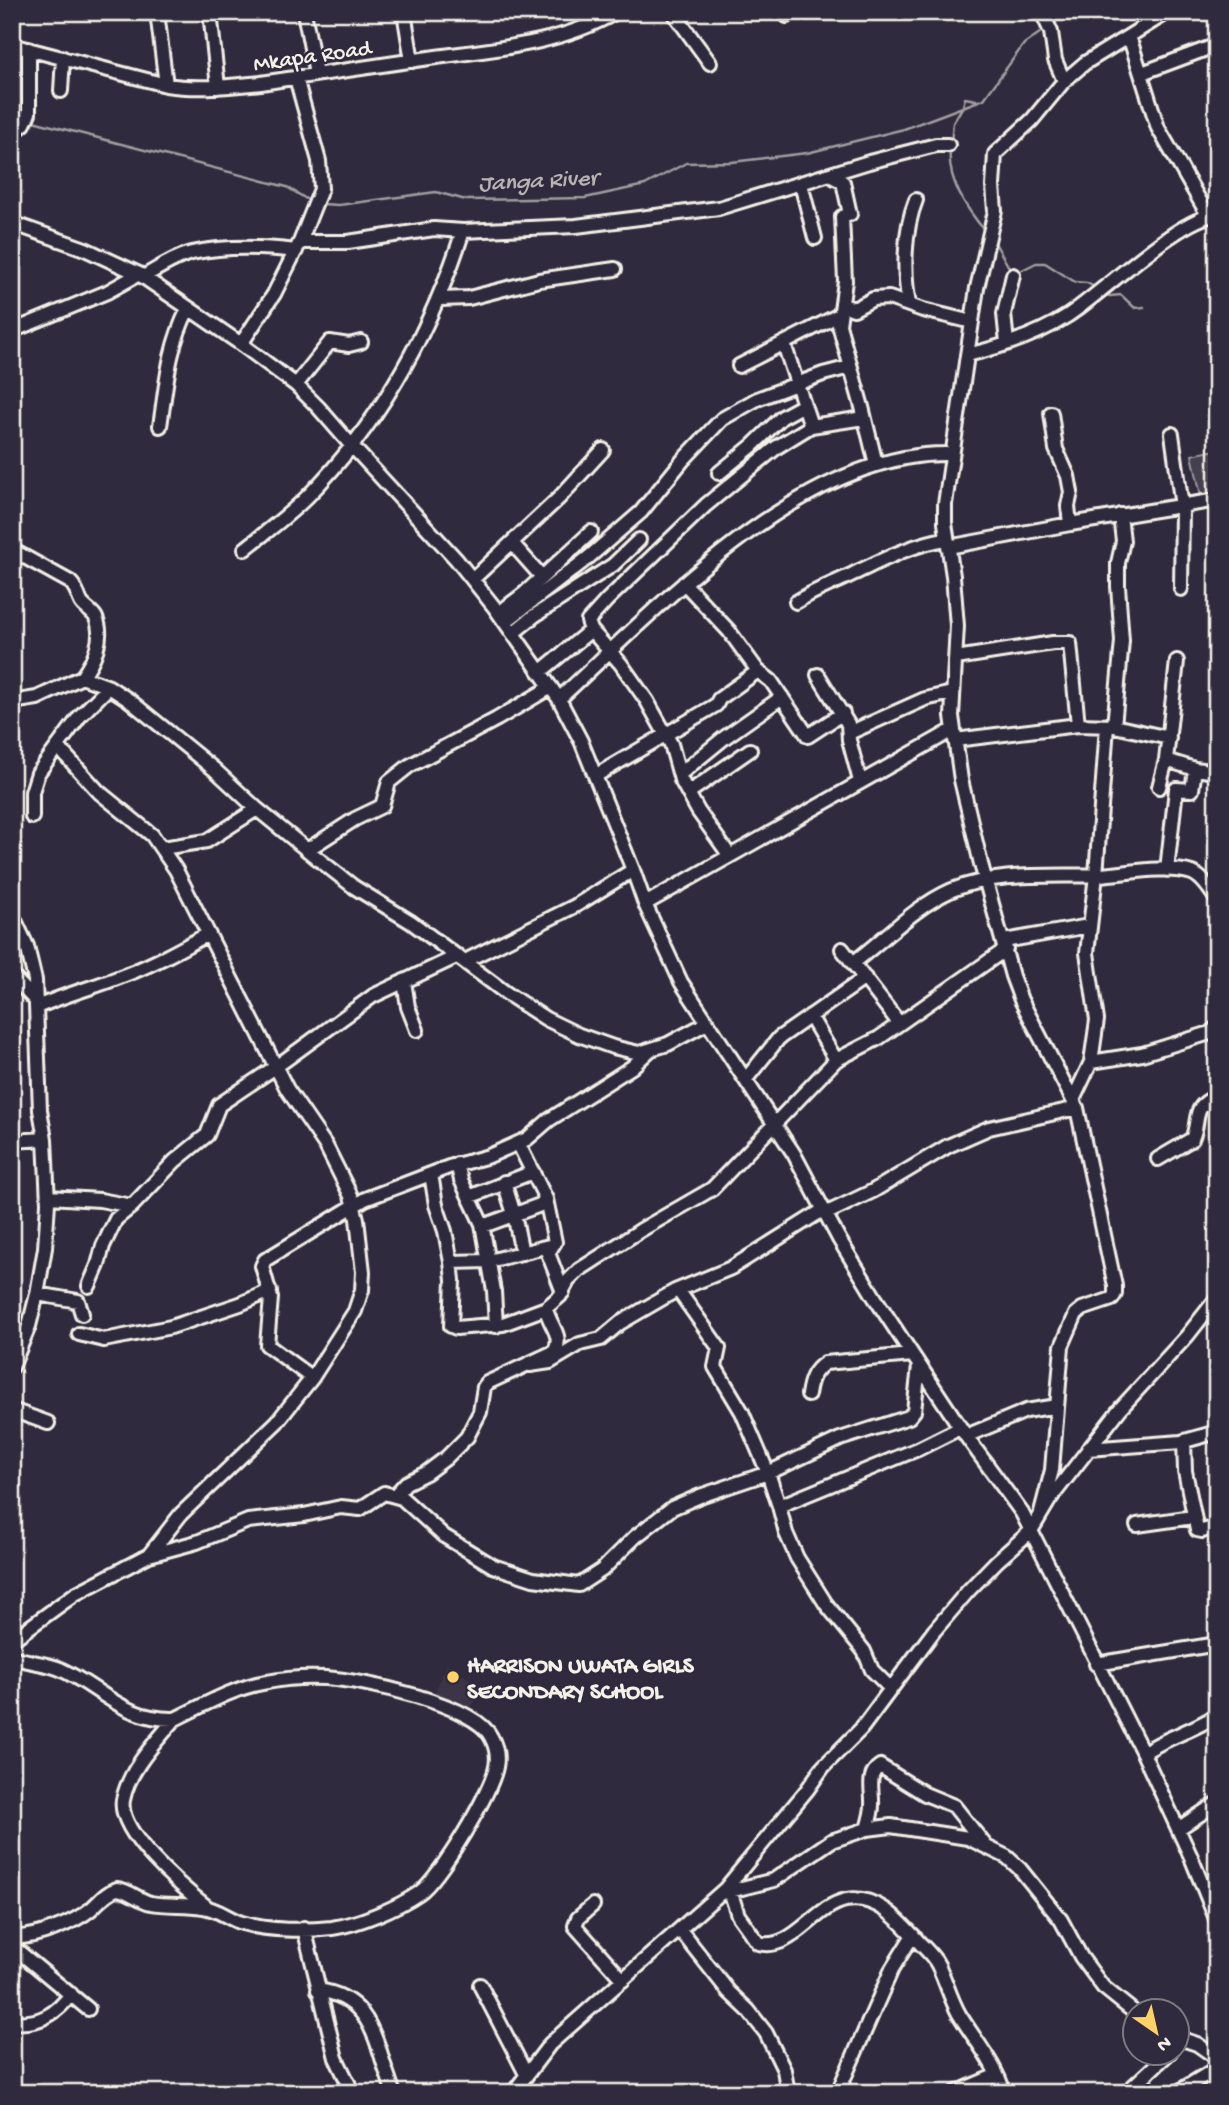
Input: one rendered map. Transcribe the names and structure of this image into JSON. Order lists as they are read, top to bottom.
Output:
{
  "streets": {
    "street": ["Mkapa Road"]
  },
  "water": ["Janga River"],
  "places": ["HARRISON UWATA GIRLS SECONDARY SCHOOL"],
  "north": "bottom right"
}
